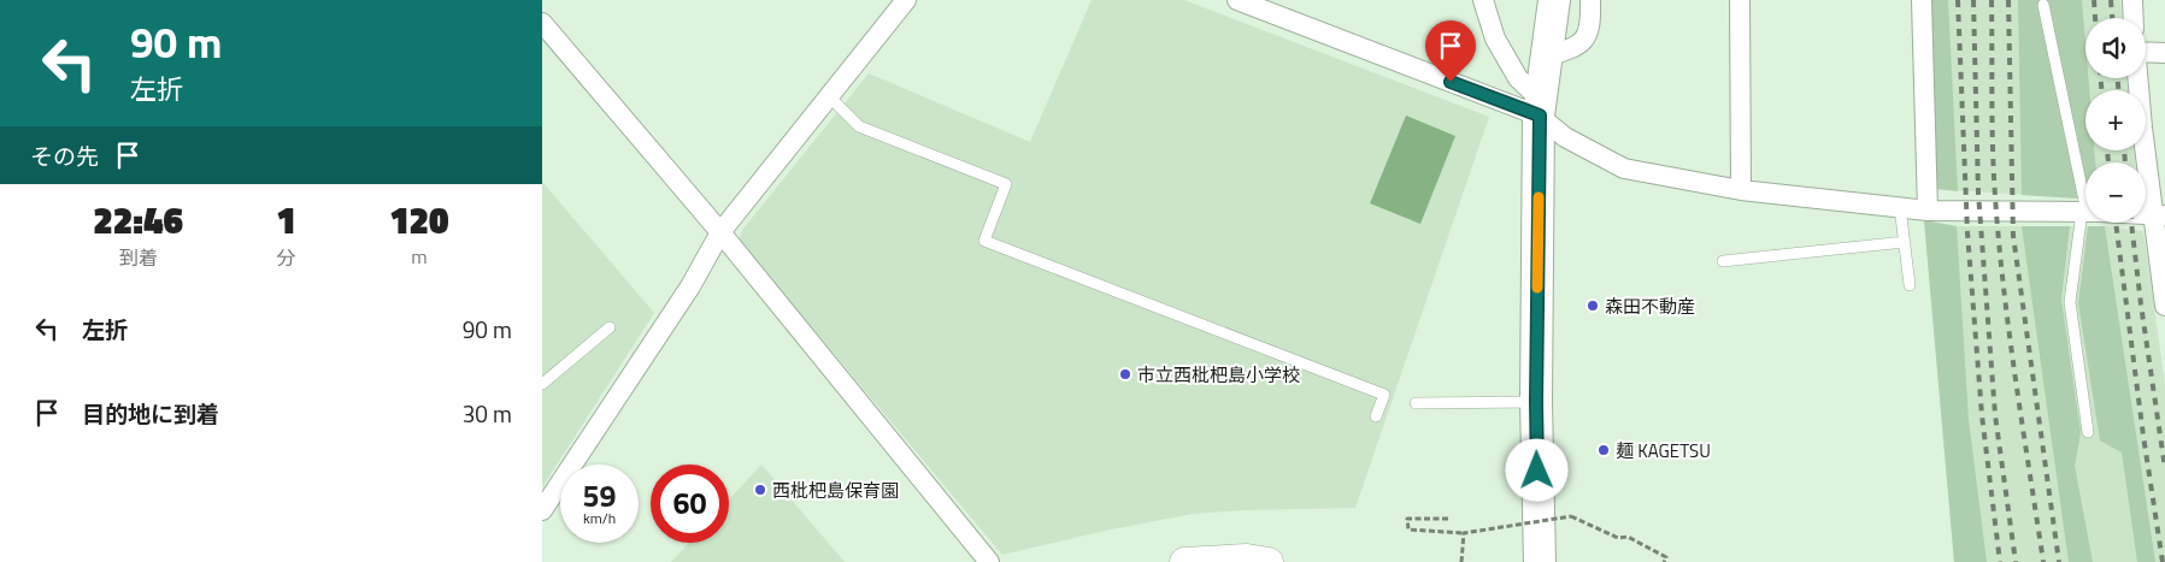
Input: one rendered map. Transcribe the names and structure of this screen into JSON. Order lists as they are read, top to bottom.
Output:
{
  "places": [
    "森田不動産",
    "市立西枇杷島小学校",
    "麺 KAGETSU",
    "西枇杷島保育園"
  ],
  "page": {
    "turn": ["90 m", "左折"],
    "map_buttons": ["+", "−"],
    "then": "その先",
    "eta": [
      "22:46",
      "到着",
      "1",
      "分",
      "120",
      "m"
    ],
    "list": [
      {
        "name": "左折",
        "value": "90 m"
      },
      {
        "name": "目的地に到着",
        "value": "30 m"
      }
    ],
    "speed": "59 km/h",
    "limit": "60"
  }
}
